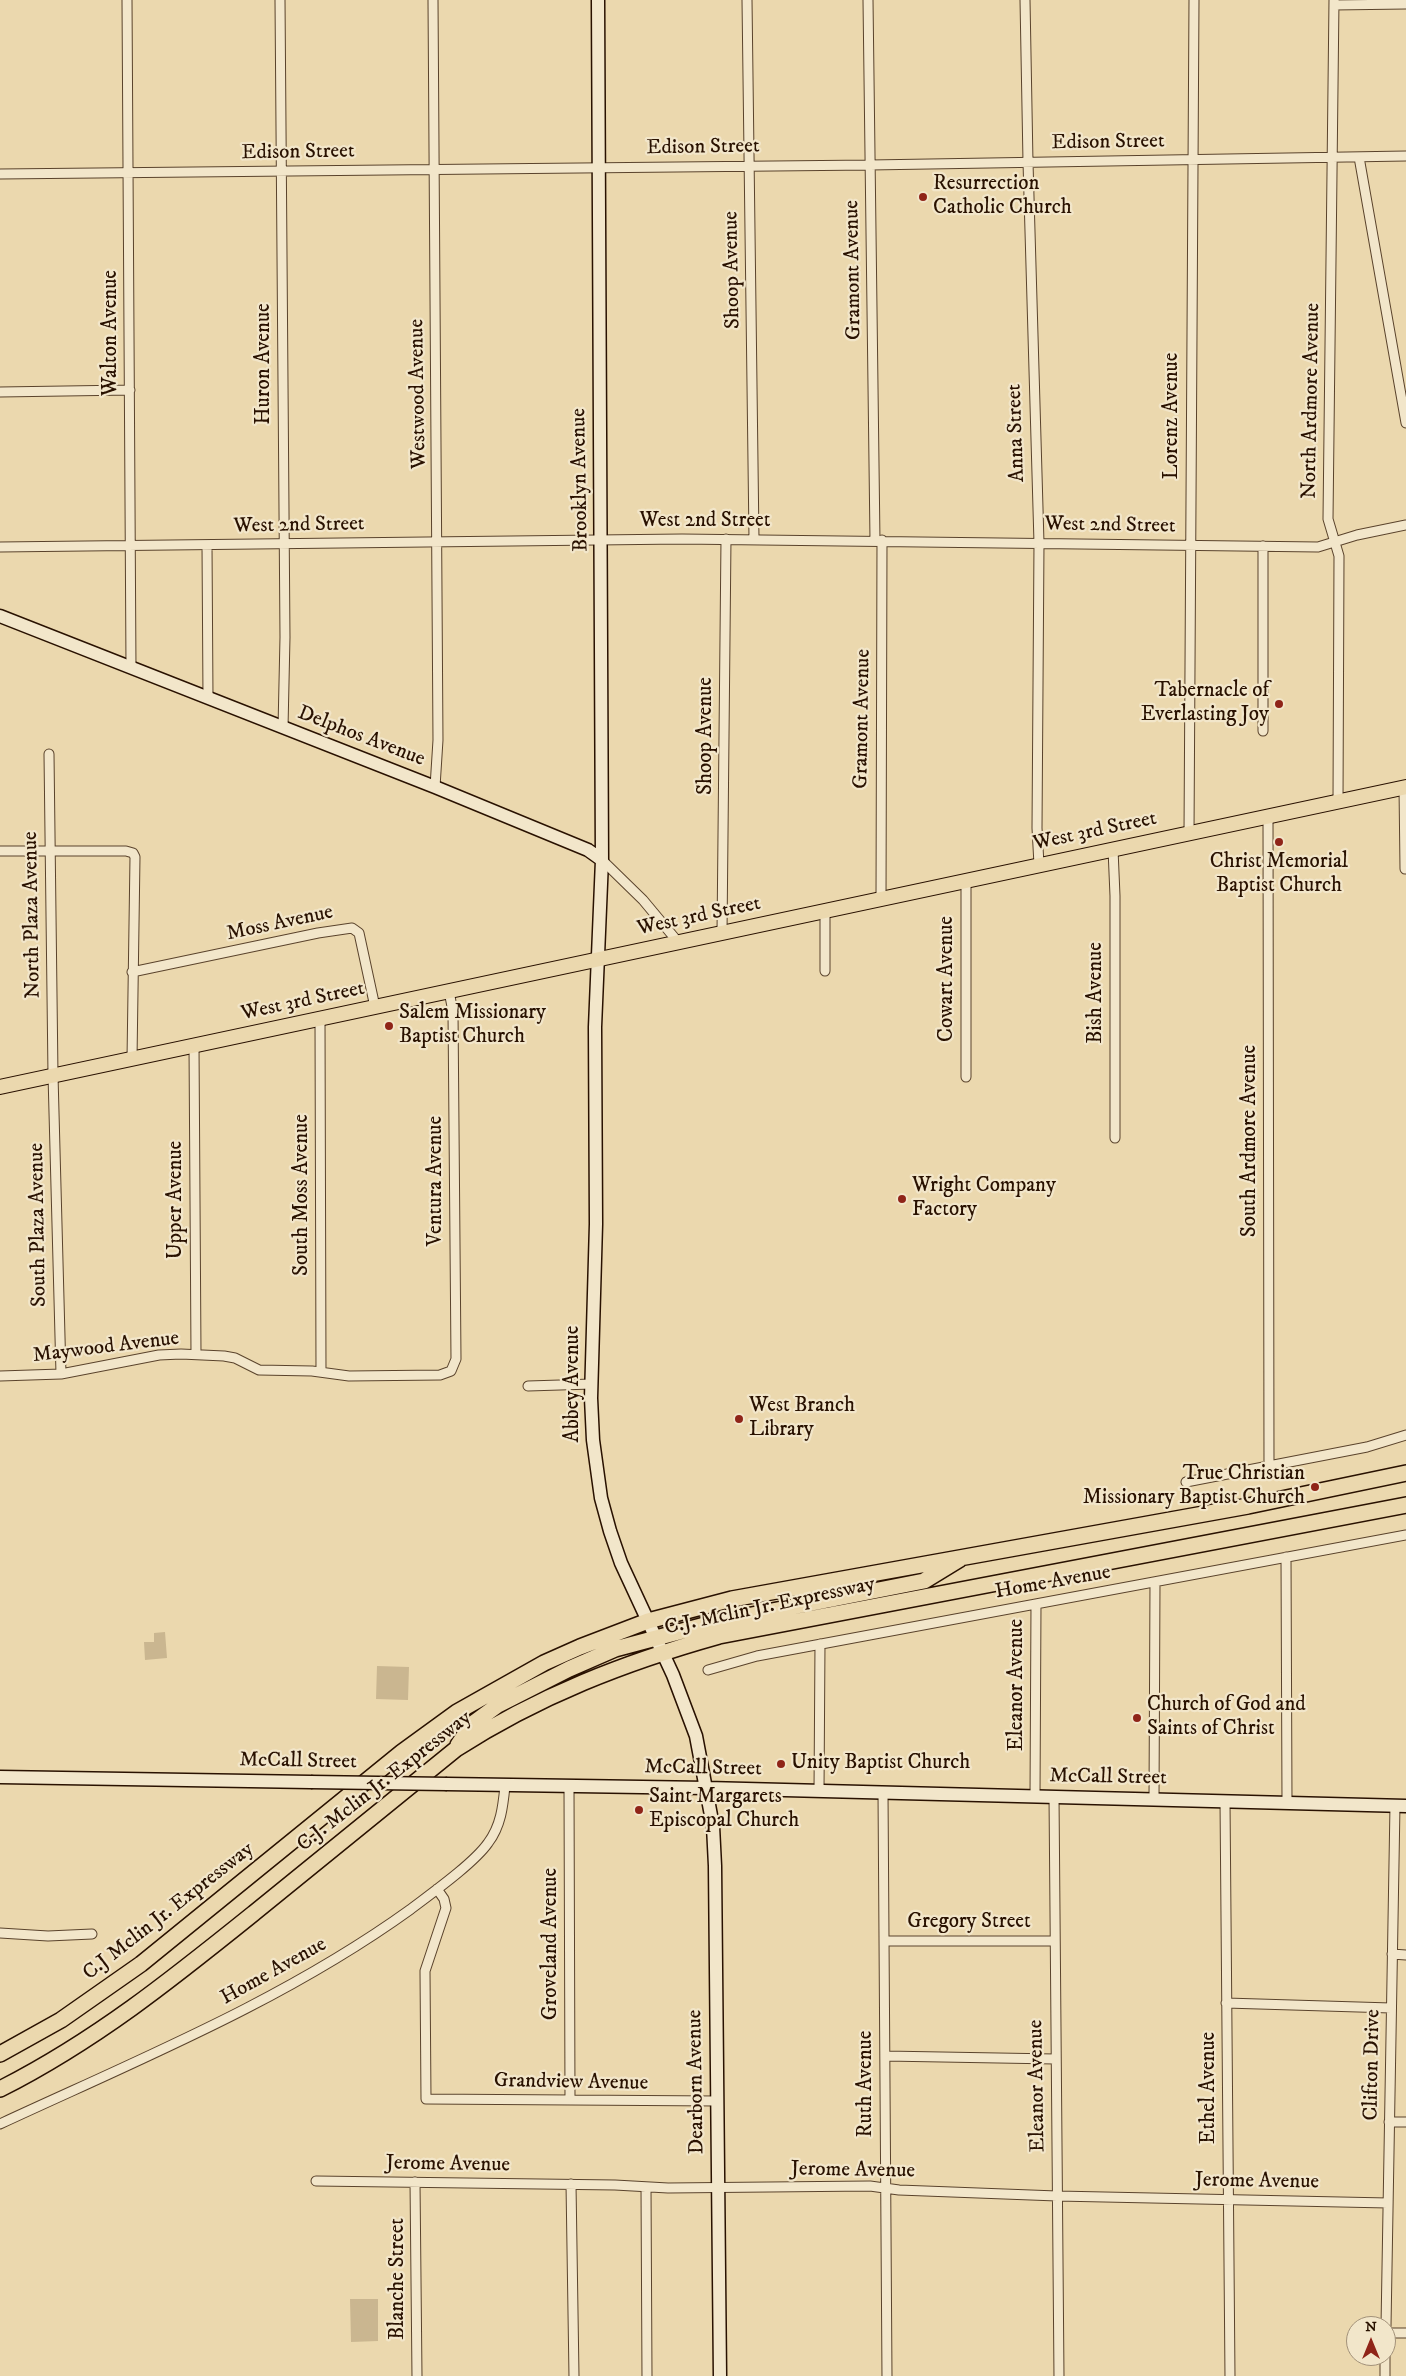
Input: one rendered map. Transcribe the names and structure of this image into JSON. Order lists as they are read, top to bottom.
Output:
{
  "streets": {
    "highway": ["C.J. Mclin Jr. Expressway", "C.J Mclin Jr. Expressway"],
    "main road": ["West 3rd Street"],
    "street": [
      "Edison Street",
      "Shoop Avenue",
      "Gramont Avenue",
      "Walton Avenue",
      "Huron Avenue",
      "Westwood Avenue",
      "North Ardmore Avenue",
      "Lorenz Avenue",
      "Anna Street",
      "Brooklyn Avenue",
      "West 2nd Street",
      "Delphos Avenue",
      "North Plaza Avenue",
      "Moss Avenue",
      "Cowart Avenue",
      "Bish Avenue",
      "South Ardmore Avenue",
      "Ventura Avenue",
      "South Moss Avenue",
      "Upper Avenue",
      "South Plaza Avenue",
      "Maywood Avenue",
      "Abbey Avenue",
      "Home Avenue",
      "Eleanor Avenue",
      "McCall Street",
      "Gregory Street",
      "Groveland Avenue",
      "Clifton Drive",
      "Dearborn Avenue",
      "Grandview Avenue",
      "Ruth Avenue",
      "Ethel Avenue",
      "Jerome Avenue",
      "Blanche Street"
    ]
  },
  "crossings": [
    ["Edison Street", "Shoop Avenue"],
    ["Edison Street", "Gramont Avenue"],
    ["Edison Street", "Walton Avenue"],
    ["Edison Street", "Huron Avenue"],
    ["Edison Street", "Westwood Avenue"],
    ["Edison Street", "North Ardmore Avenue"],
    ["Edison Street", "Lorenz Avenue"],
    ["Edison Street", "Anna Street"],
    ["Edison Street", "Brooklyn Avenue"],
    ["Shoop Avenue", "West 2nd Street"],
    ["Shoop Avenue", "West 3rd Street"],
    ["Gramont Avenue", "West 2nd Street"],
    ["Gramont Avenue", "West 3rd Street"],
    ["Walton Avenue", "West 2nd Street"],
    ["Walton Avenue", "Delphos Avenue"],
    ["Huron Avenue", "West 2nd Street"],
    ["Huron Avenue", "Delphos Avenue"],
    ["Westwood Avenue", "West 2nd Street"],
    ["Westwood Avenue", "Delphos Avenue"],
    ["North Ardmore Avenue", "West 2nd Street"],
    ["North Ardmore Avenue", "West 3rd Street"],
    ["Lorenz Avenue", "West 2nd Street"],
    ["Lorenz Avenue", "West 3rd Street"],
    ["Anna Street", "West 2nd Street"],
    ["Anna Street", "West 3rd Street"],
    ["Brooklyn Avenue", "West 2nd Street"],
    ["Brooklyn Avenue", "Delphos Avenue"],
    ["Brooklyn Avenue", "West 3rd Street"],
    ["Brooklyn Avenue", "Abbey Avenue"],
    ["Delphos Avenue", "West 3rd Street"],
    ["West 3rd Street", "North Plaza Avenue"],
    ["West 3rd Street", "Moss Avenue"],
    ["West 3rd Street", "Cowart Avenue"],
    ["West 3rd Street", "Bish Avenue"],
    ["West 3rd Street", "South Ardmore Avenue"],
    ["West 3rd Street", "Ventura Avenue"],
    ["West 3rd Street", "South Moss Avenue"],
    ["West 3rd Street", "Upper Avenue"],
    ["West 3rd Street", "South Plaza Avenue"],
    ["West 3rd Street", "Abbey Avenue"],
    ["North Plaza Avenue", "South Plaza Avenue"],
    ["Ventura Avenue", "Maywood Avenue"],
    ["South Moss Avenue", "Maywood Avenue"],
    ["Upper Avenue", "Maywood Avenue"],
    ["South Plaza Avenue", "Maywood Avenue"],
    ["Abbey Avenue", "C.J. Mclin Jr. Expressway"],
    ["Abbey Avenue", "McCall Street"],
    ["Abbey Avenue", "Dearborn Avenue"],
    ["Home Avenue", "Eleanor Avenue"],
    ["Home Avenue", "McCall Street"],
    ["Home Avenue", "Grandview Avenue"],
    ["C.J. Mclin Jr. Expressway", "C.J Mclin Jr. Expressway"],
    ["Eleanor Avenue", "McCall Street"],
    ["Eleanor Avenue", "Gregory Street"],
    ["Eleanor Avenue", "Jerome Avenue"],
    ["McCall Street", "Groveland Avenue"],
    ["McCall Street", "Clifton Drive"],
    ["McCall Street", "Dearborn Avenue"],
    ["McCall Street", "Ruth Avenue"],
    ["McCall Street", "Ethel Avenue"],
    ["Gregory Street", "Ruth Avenue"],
    ["Groveland Avenue", "Grandview Avenue"],
    ["Clifton Drive", "Jerome Avenue"],
    ["Dearborn Avenue", "Grandview Avenue"],
    ["Dearborn Avenue", "Jerome Avenue"],
    ["Ruth Avenue", "Jerome Avenue"],
    ["Ethel Avenue", "Jerome Avenue"],
    ["Jerome Avenue", "Blanche Street"]
  ],
  "places": [
    "Resurrection Catholic Church",
    "Tabernacle of Everlasting Joy",
    "Christ Memorial Baptist Church",
    "Salem Missionary Baptist Church",
    "Wright Company Factory",
    "West Branch Library",
    "True Christian Missionary Baptist Church",
    "Church of God and Saints of Christ",
    "Unity Baptist Church",
    "Saint Margarets Episcopal Church"
  ],
  "north": "top"
}
